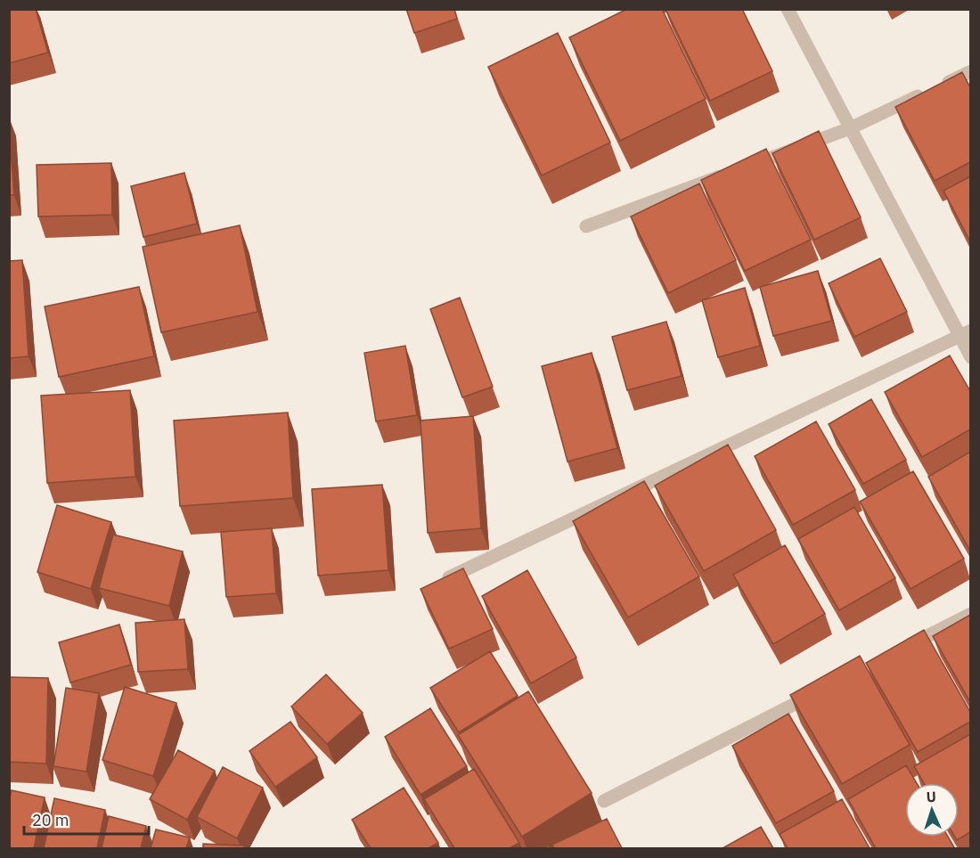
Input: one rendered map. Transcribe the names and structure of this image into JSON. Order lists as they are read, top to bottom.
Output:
{
  "scale_bar": "20 m",
  "north": "top"
}
